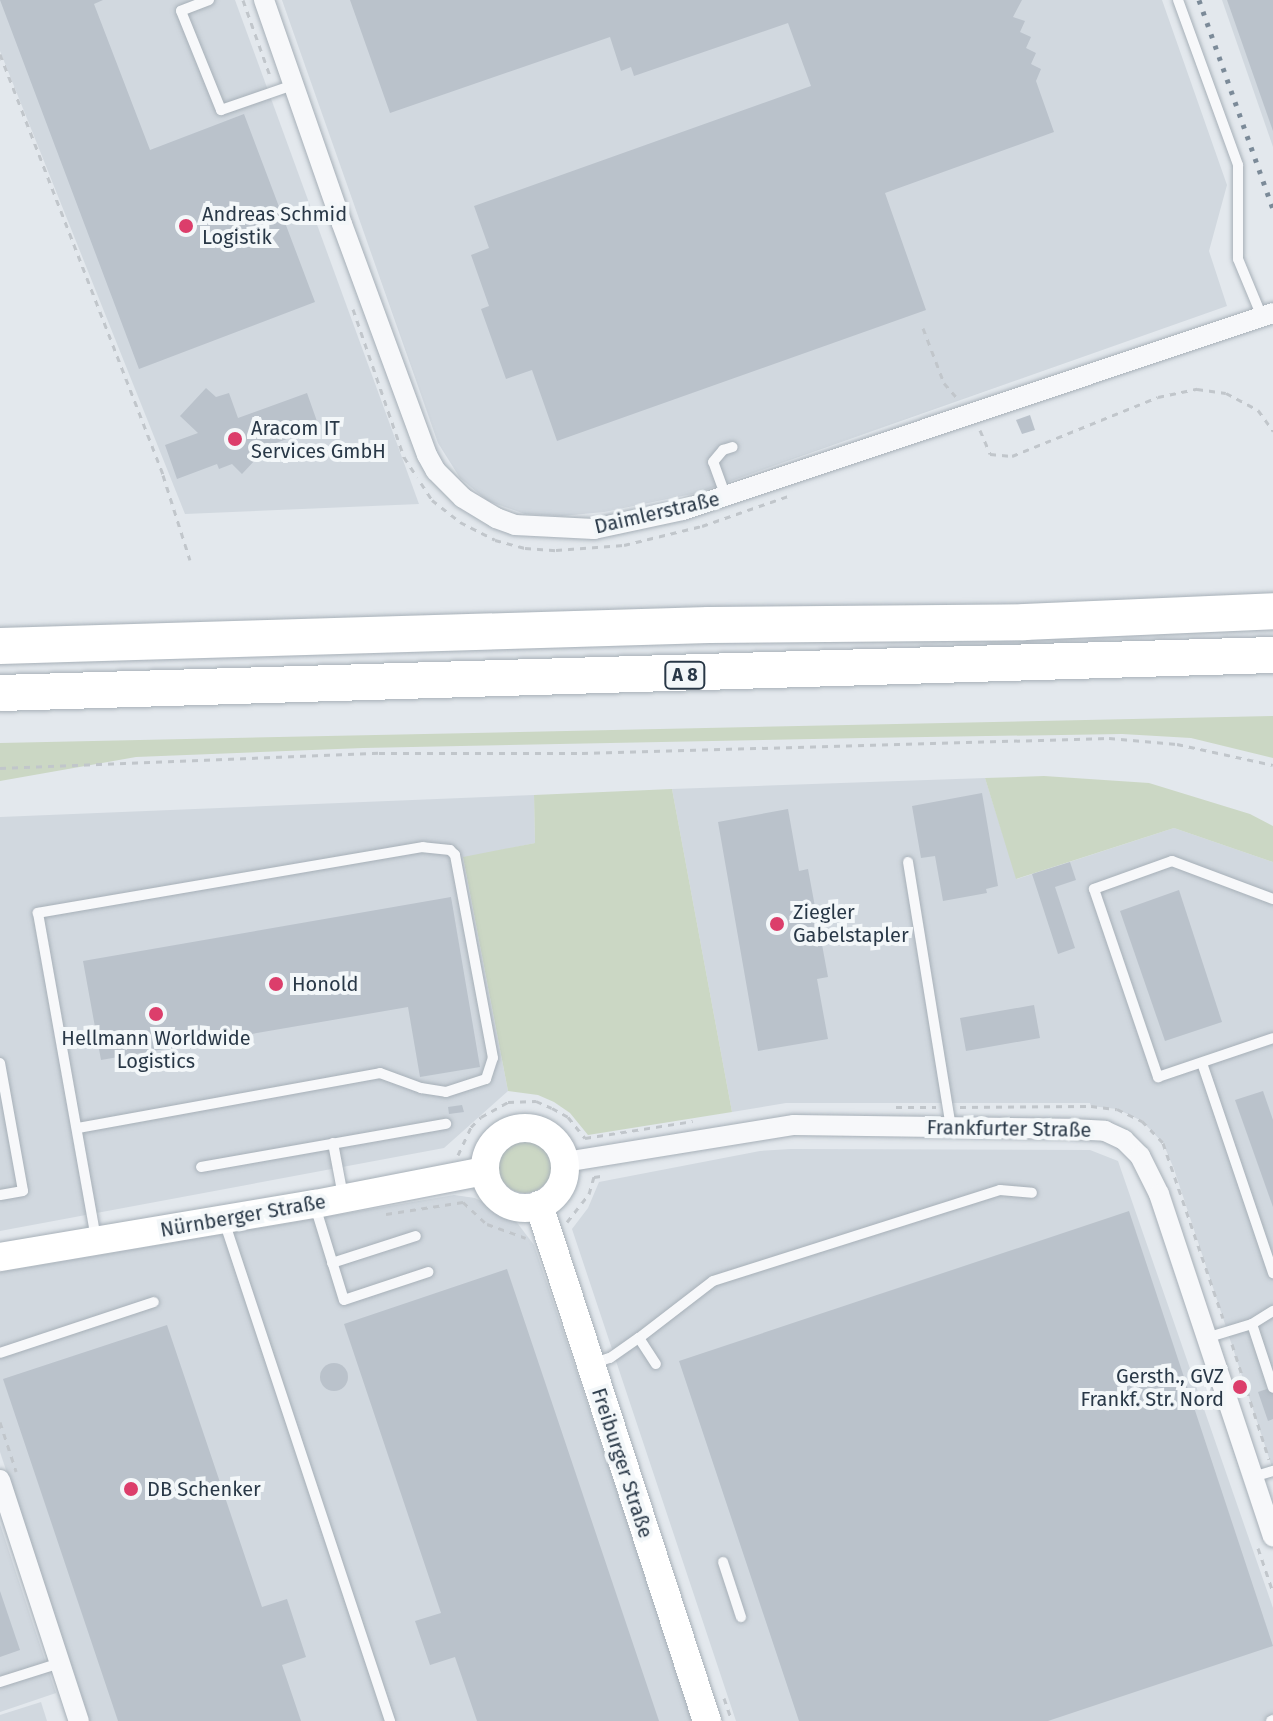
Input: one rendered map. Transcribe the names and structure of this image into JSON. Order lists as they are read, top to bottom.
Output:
{
  "streets": {
    "highway": ["A 8"],
    "street": [
      "Daimlerstraße",
      "Frankfurter Straße",
      "Nürnberger Straße",
      "Freiburger Straße"
    ]
  },
  "crossings": [
    ["Frankfurter Straße", "Nürnberger Straße"],
    ["Frankfurter Straße", "Freiburger Straße"],
    ["Nürnberger Straße", "Freiburger Straße"]
  ],
  "places": [
    "Andreas Schmid Logistik",
    "Aracom IT Services GmbH",
    "Ziegler Gabelstapler",
    "Honold",
    "Hellmann Worldwide Logistics",
    "Gersth., GVZ Frankf. Str. Nord",
    "DB Schenker"
  ]
}
